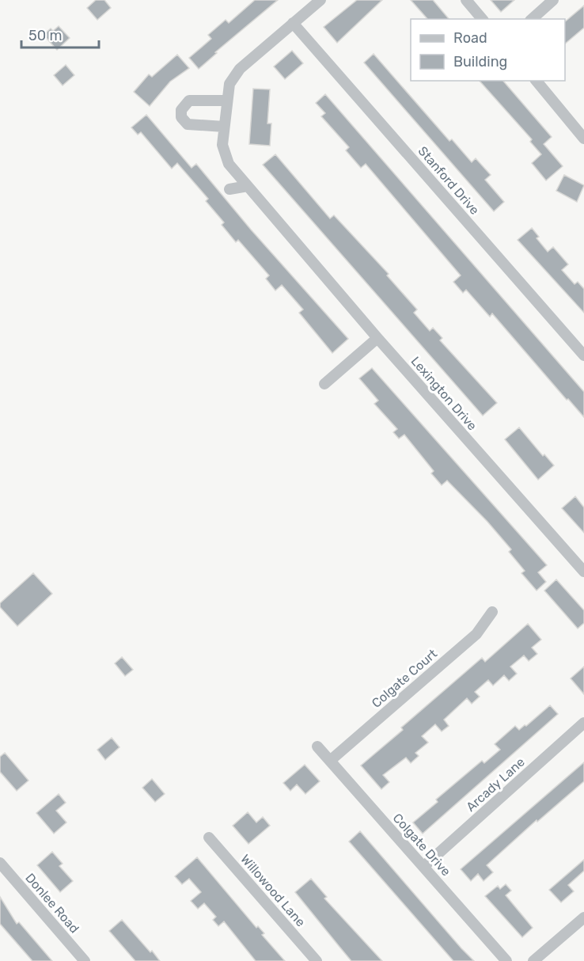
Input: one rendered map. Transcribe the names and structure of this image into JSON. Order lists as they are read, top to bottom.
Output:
{
  "streets": {
    "street": [
      "Stanford Drive",
      "Lexington Drive",
      "Colgate Court",
      "Arcady Lane",
      "Colgate Drive",
      "Willowood Lane",
      "Donlee Road"
    ]
  },
  "crossings": [
    ["Stanford Drive", "Lexington Drive"],
    ["Colgate Court", "Colgate Drive"],
    ["Arcady Lane", "Colgate Drive"]
  ],
  "legend": ["Road", "Building"],
  "scale_bar": "50 m"
}
